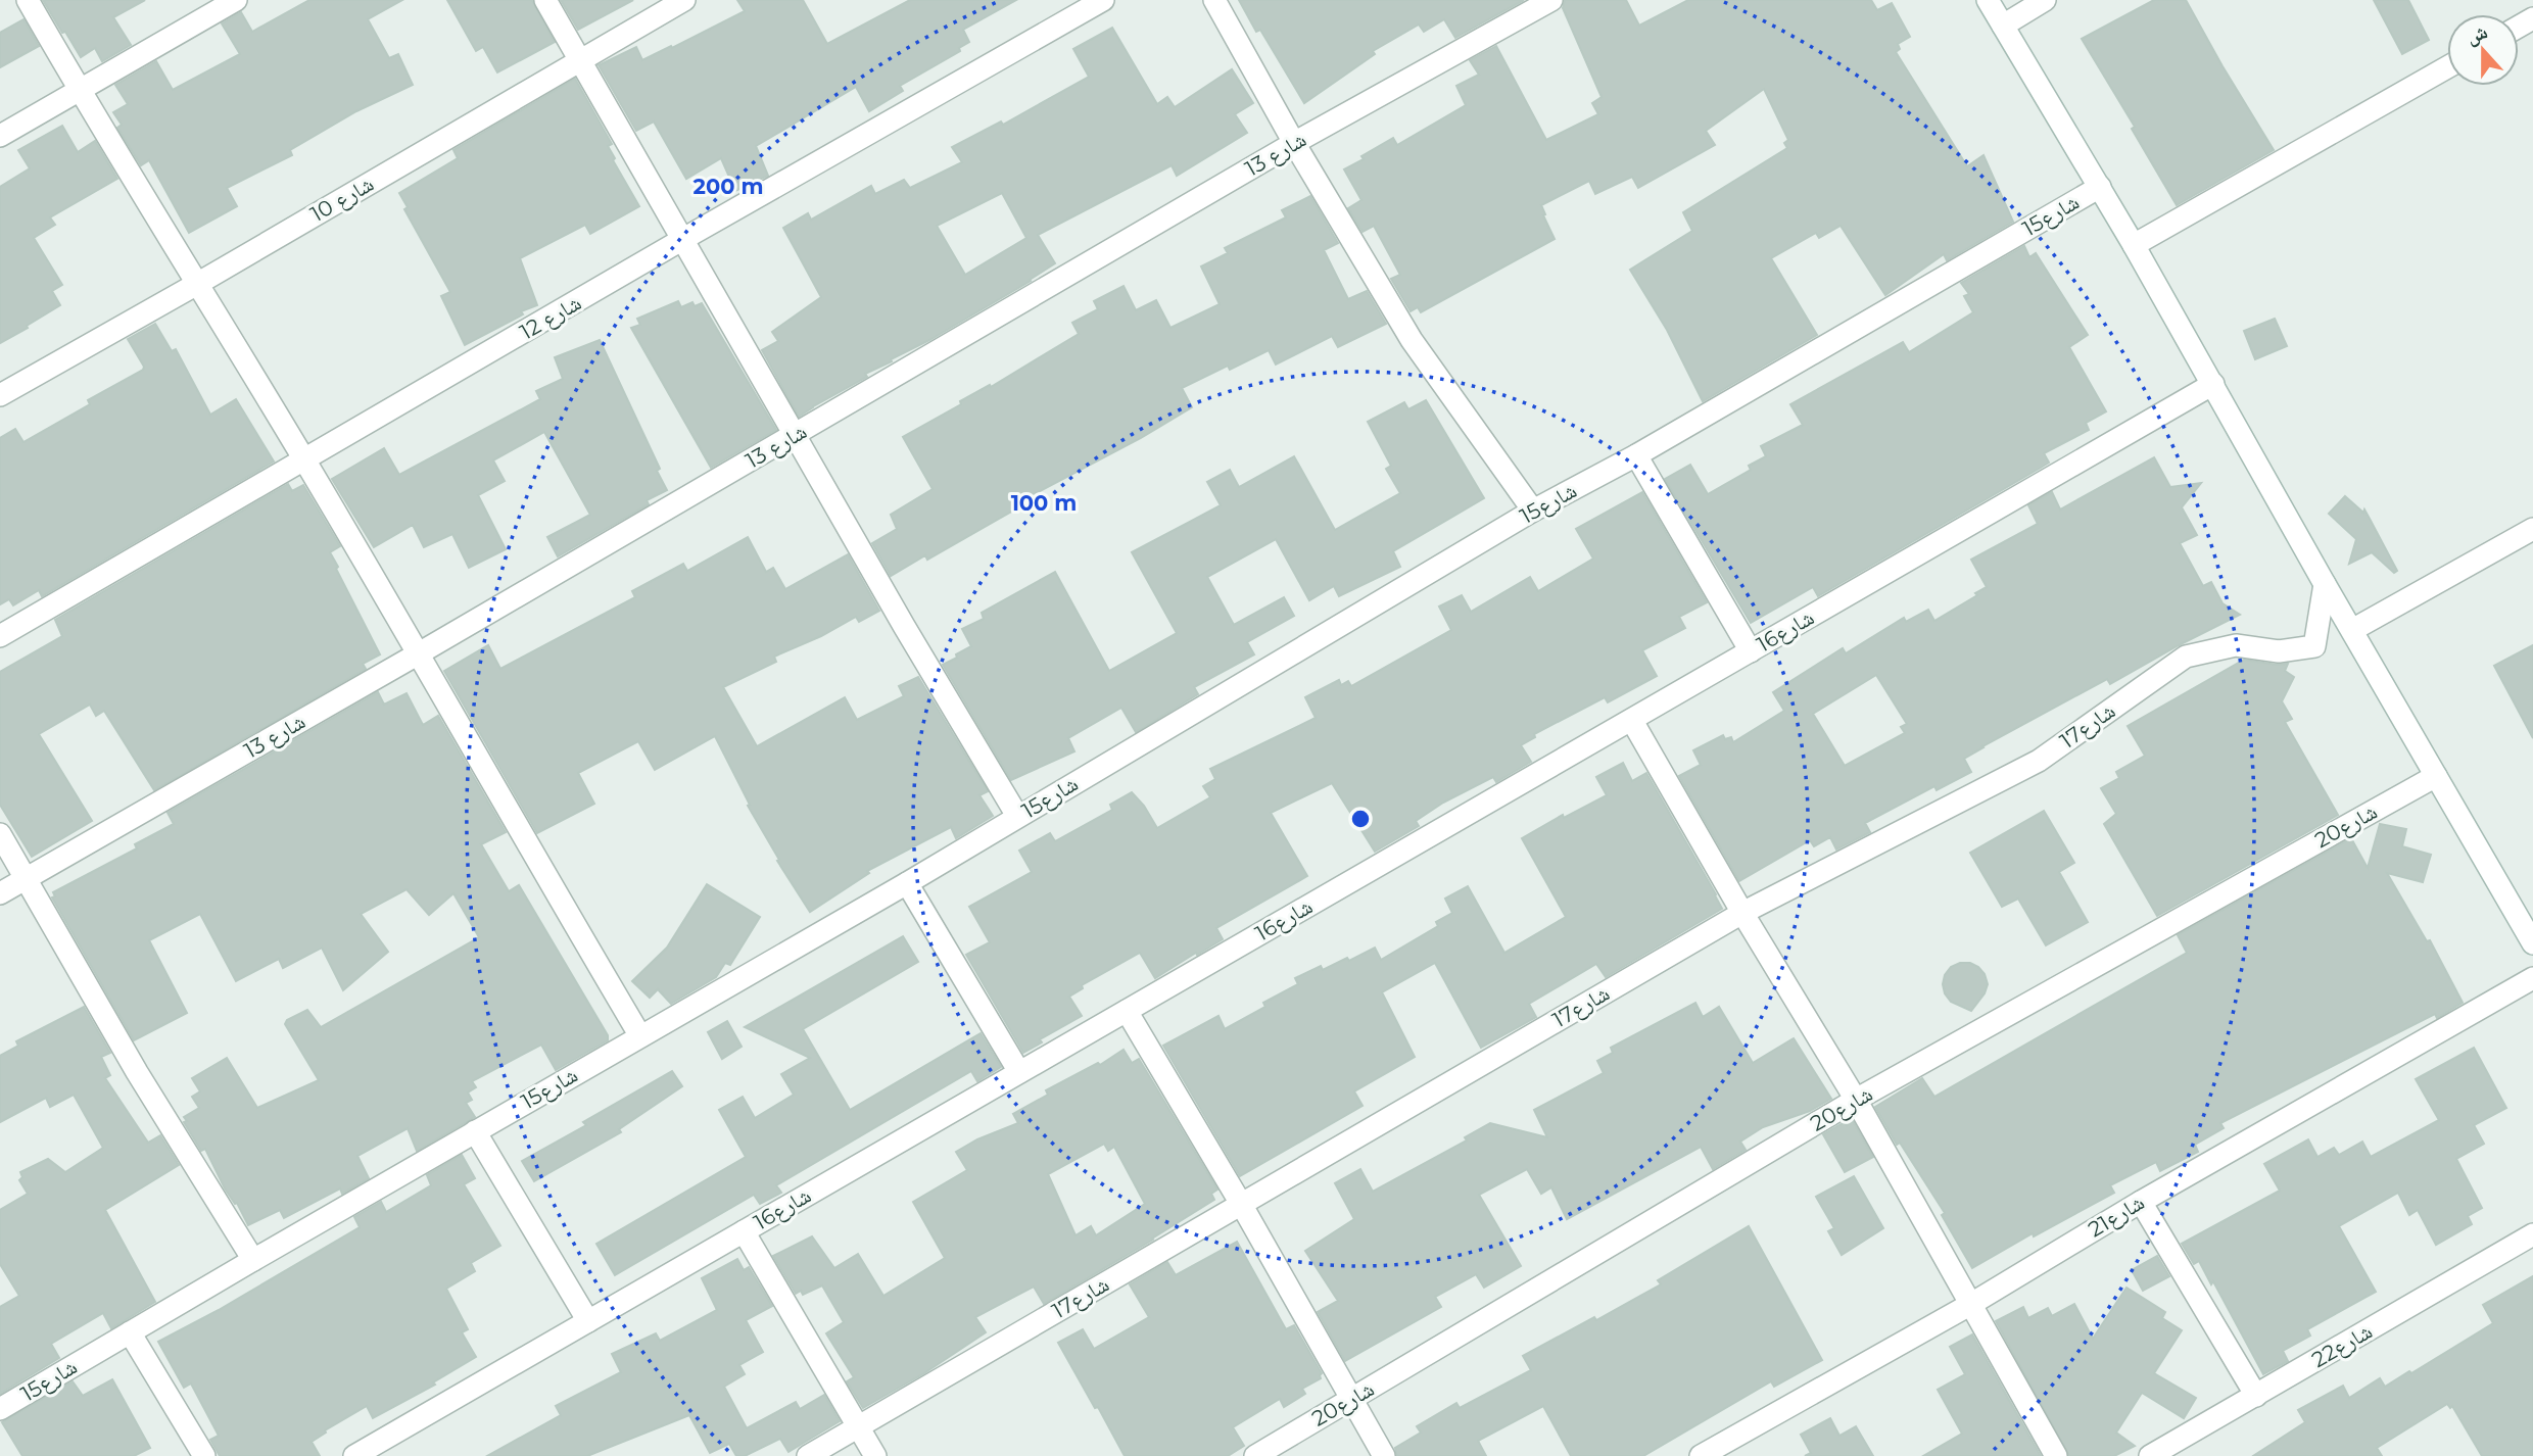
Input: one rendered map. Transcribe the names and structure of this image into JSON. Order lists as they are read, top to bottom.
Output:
{
  "streets": {
    "street": [
      "شارع 13",
      "شارع 10",
      "شارع15",
      "شارع 12",
      "شارع16",
      "شارع17",
      "شارع20",
      "شارع21",
      "شارع22"
    ]
  },
  "north": "top",
  "rings": ["200 m", "100 m"]
}
